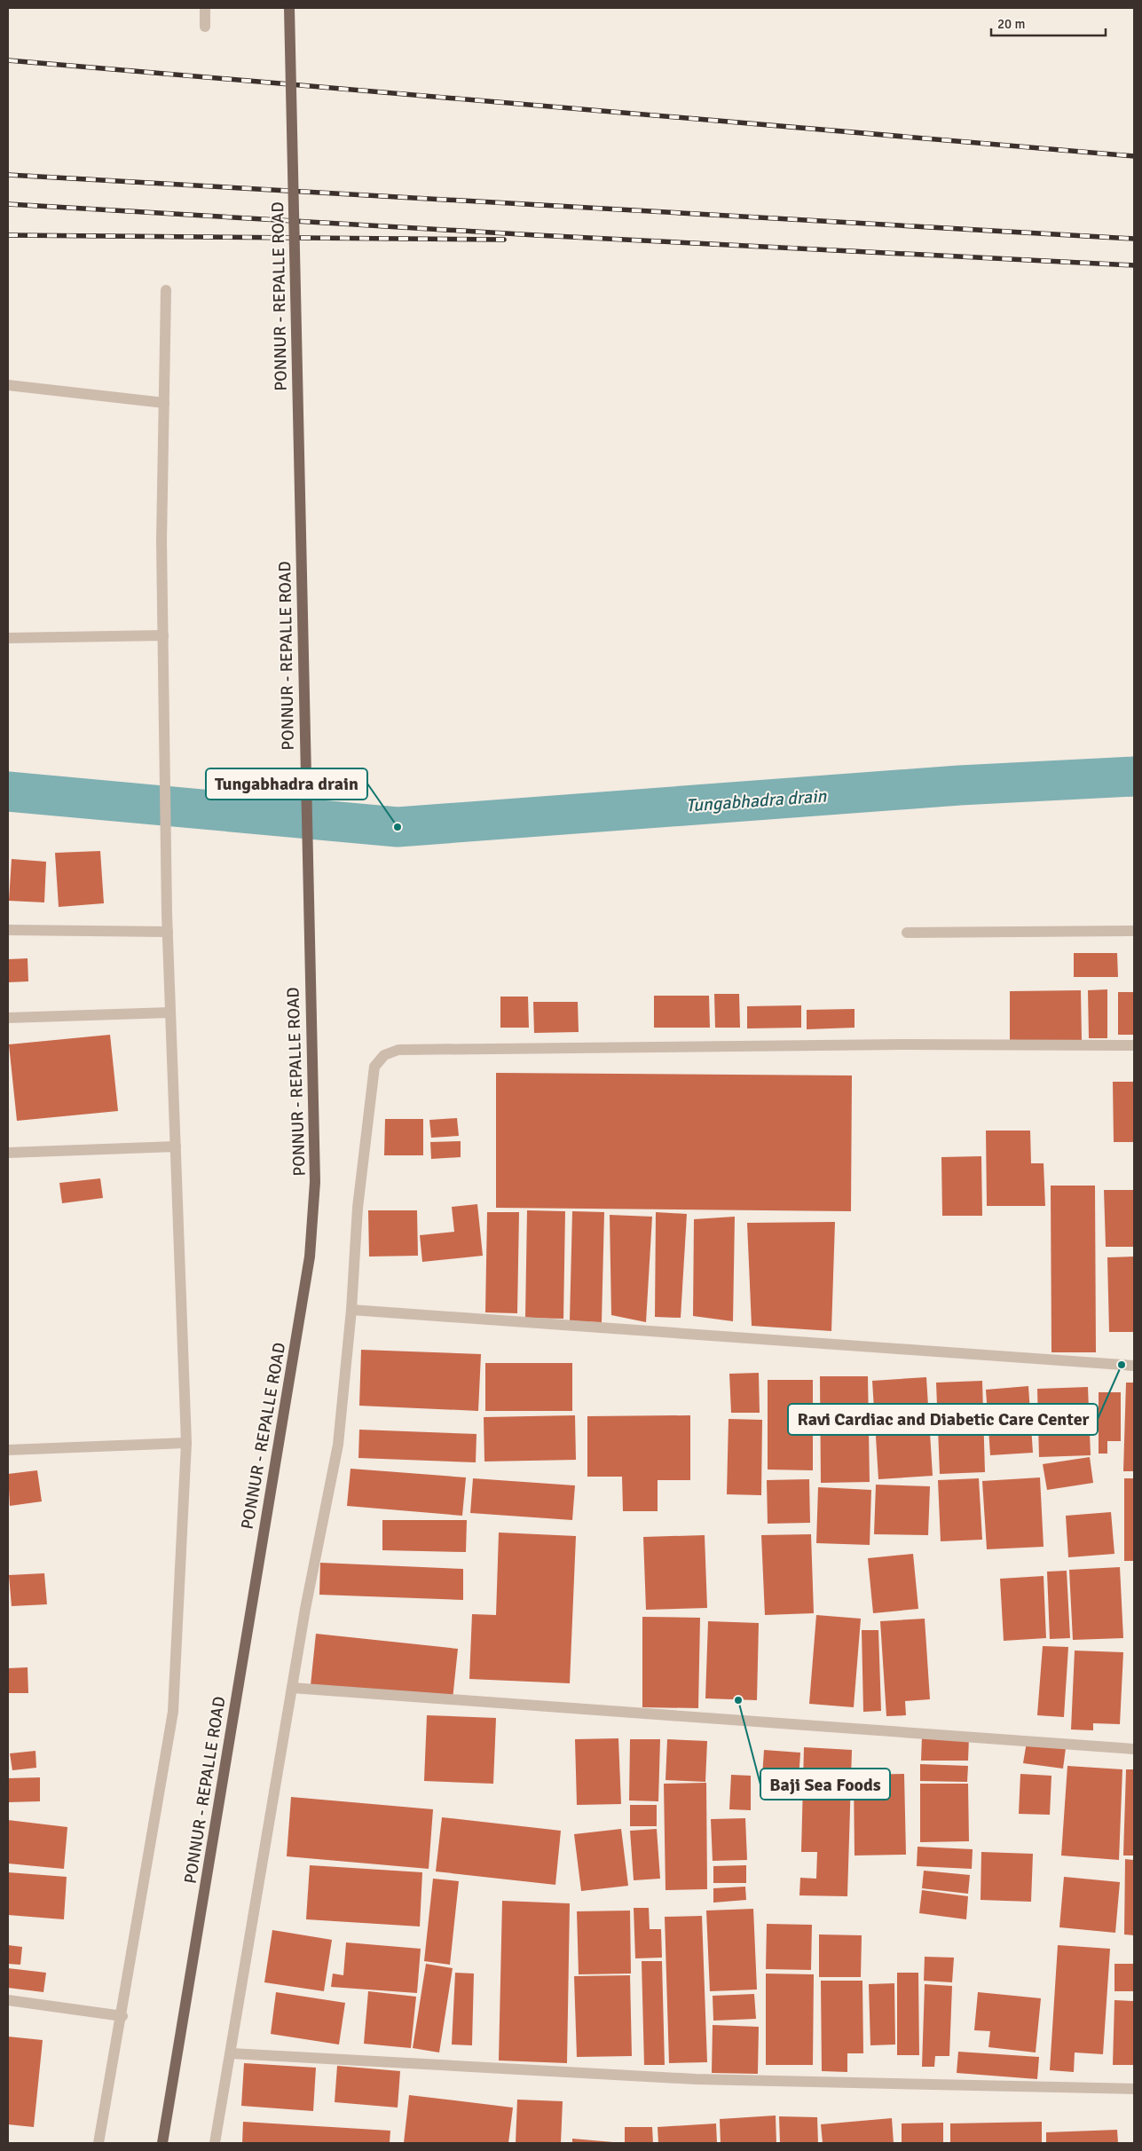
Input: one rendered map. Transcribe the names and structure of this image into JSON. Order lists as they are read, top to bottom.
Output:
{
  "streets": {
    "main road": ["PONNUR - REPALLE ROAD"]
  },
  "water": ["Tungabhadra drain"],
  "places": ["Tungabhadra drain", "Ravi Cardiac and Diabetic Care Center", "Baji Sea Foods"],
  "scale_bar": "20 m"
}
